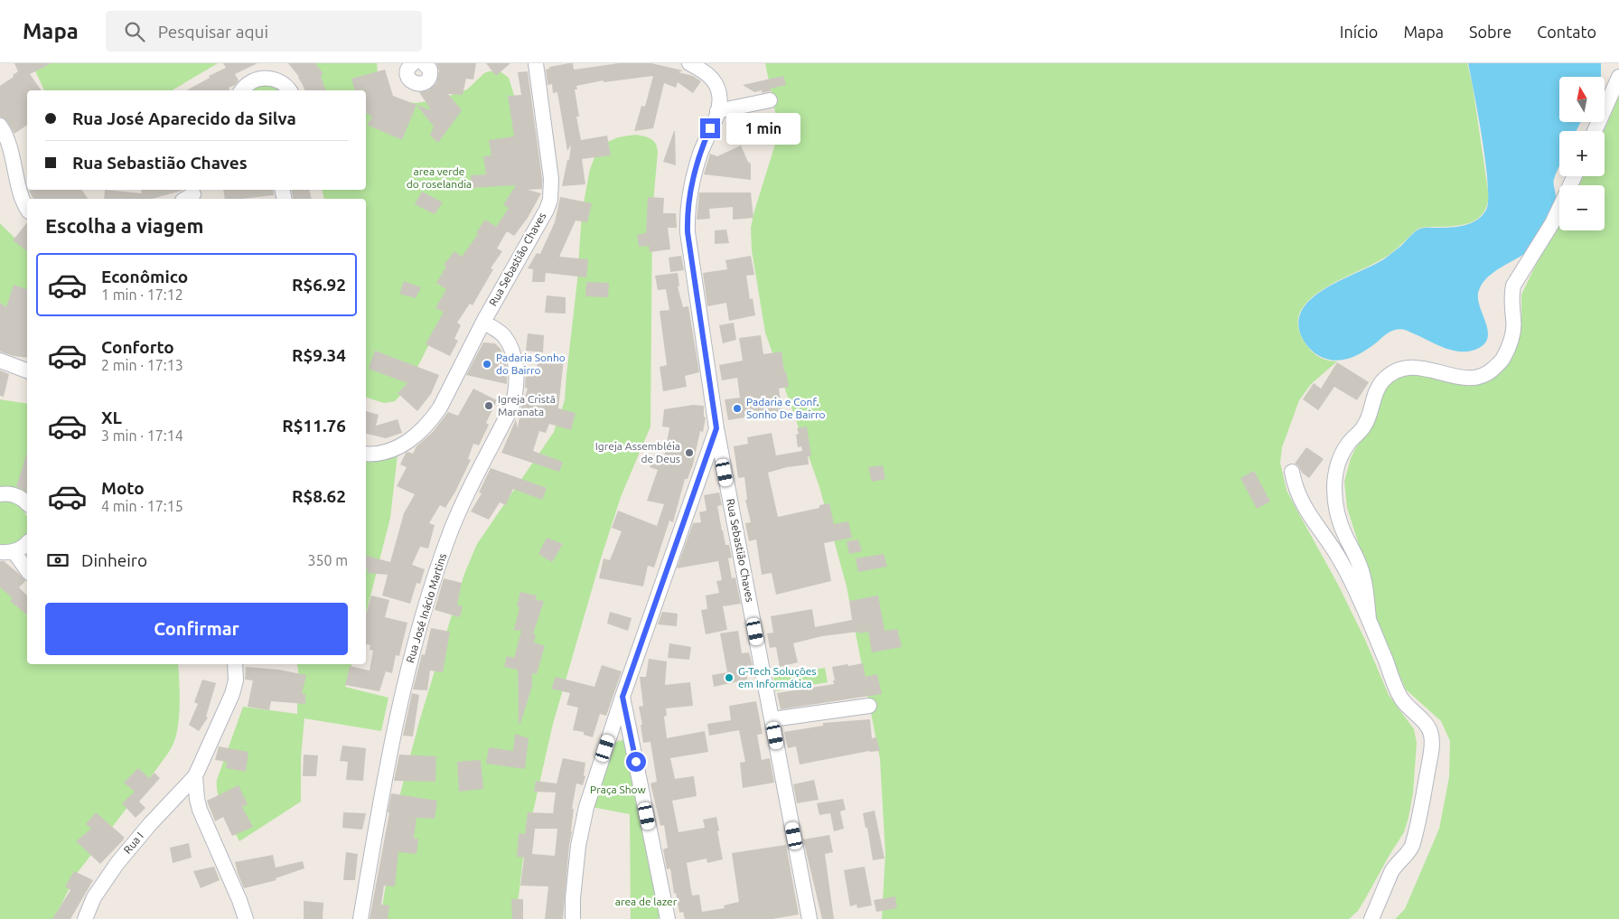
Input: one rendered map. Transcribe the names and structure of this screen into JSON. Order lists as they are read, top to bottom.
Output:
{
  "streets": {
    "street": ["Rua Sebastião Chaves", "Rua José Inácio Martins", "Rua I"]
  },
  "crossings": [
    ["Rua Sebastião Chaves", "Rua José Inácio Martins"]
  ],
  "parks": ["area verde do roselandia", "Praça Show", "area de lazer"],
  "places": [
    "Padaria Sonho do Bairro",
    "Igreja Cristã Maranata",
    "Padaria e Conf. Sonho De Bairro",
    "Igreja Assembléia de Deus",
    "G-Tech Soluções em Informática"
  ],
  "north": "top",
  "page": {
    "header": "Mapa",
    "search": "Pesquisar aqui",
    "nav": [
      "Início",
      "Mapa",
      "Sobre",
      "Contato"
    ],
    "map_buttons": ["+", "−"],
    "banner": ["Rua José Aparecido da Silva", "Rua Sebastião Chaves"],
    "bubble": "1 min",
    "heading": "Escolha a viagem",
    "list": [
      {
        "name": "Econômico",
        "note": "1 min · 17:12",
        "value": "R$6.92"
      },
      {
        "name": "Conforto",
        "note": "2 min · 17:13",
        "value": "R$9.34"
      },
      {
        "name": "XL",
        "note": "3 min · 17:14",
        "value": "R$11.76"
      },
      {
        "name": "Moto",
        "note": "4 min · 17:15",
        "value": "R$8.62"
      }
    ],
    "pay": ["Dinheiro", "350 m"],
    "buttons": "Confirmar"
  }
}
